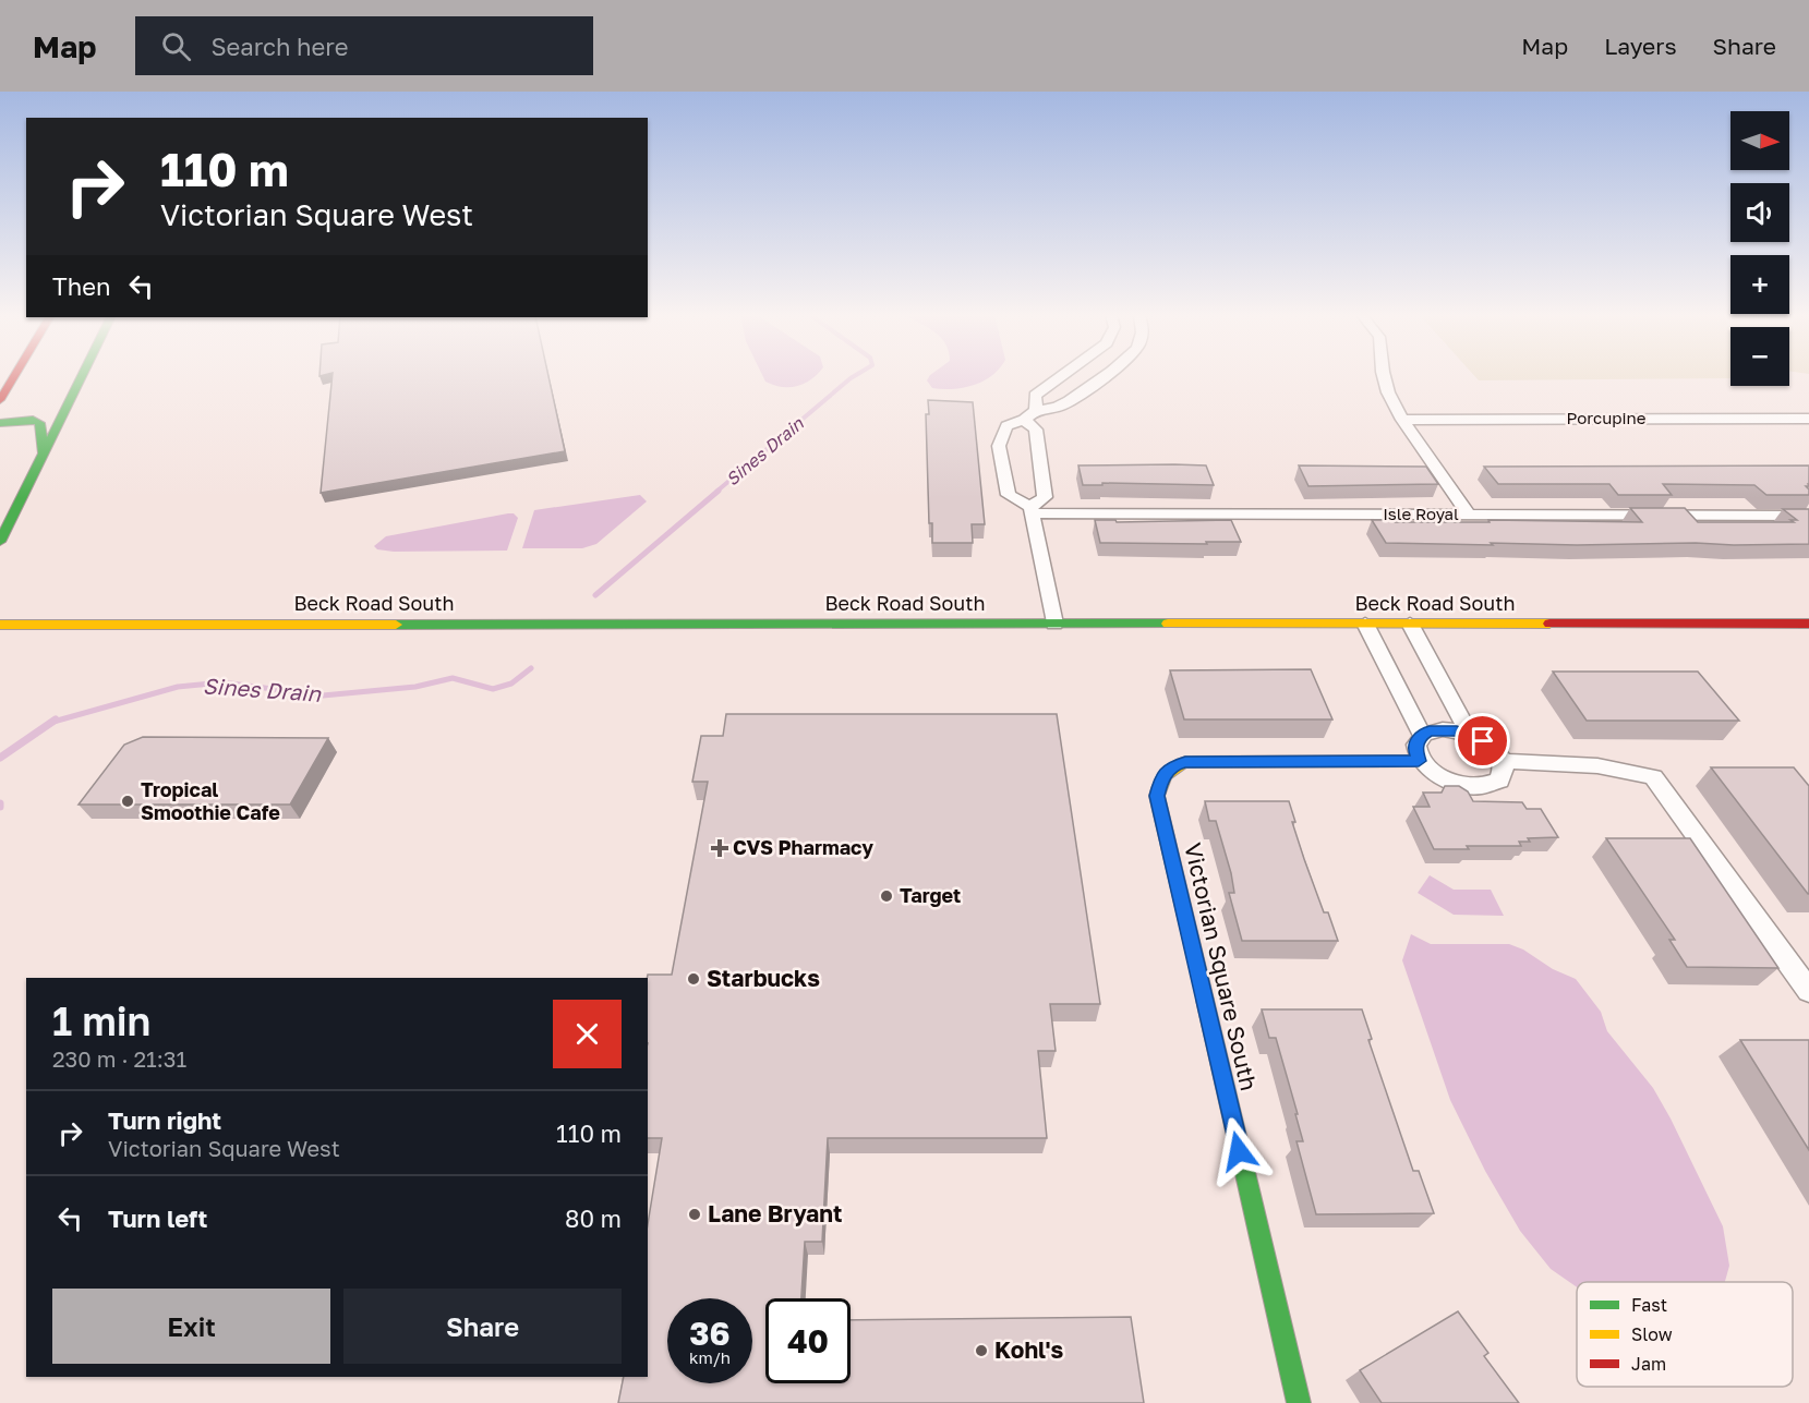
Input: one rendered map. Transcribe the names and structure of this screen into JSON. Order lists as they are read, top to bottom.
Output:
{
  "streets": {
    "main road": ["Beck Road South", "Victorian Square South"],
    "street": ["Porcupine", "Isle Royal"]
  },
  "water": ["Sines Drain"],
  "places": {
    "other": [
      "Tropical Smoothie Cafe",
      "Target",
      "Starbucks",
      "Lane Bryant",
      "Kohl's"
    ],
    "health": ["CVS Pharmacy"]
  },
  "legend": ["Fast", "Slow", "Jam"],
  "north": "right",
  "page": {
    "header": "Map",
    "search": "Search here",
    "nav": ["Map", "Layers", "Share"],
    "map_buttons": ["+", "−"],
    "turn": ["110 m", "Victorian Square West"],
    "then": "Then",
    "heading": ["1 min", "230 m · 21:31"],
    "list": [
      {
        "name": "Turn right",
        "note": "Victorian Square West",
        "value": "110 m"
      },
      {
        "name": "Turn left",
        "value": "80 m"
      }
    ],
    "buttons": ["Exit", "Share"],
    "speed": "36 km/h",
    "limit": "40"
  }
}
